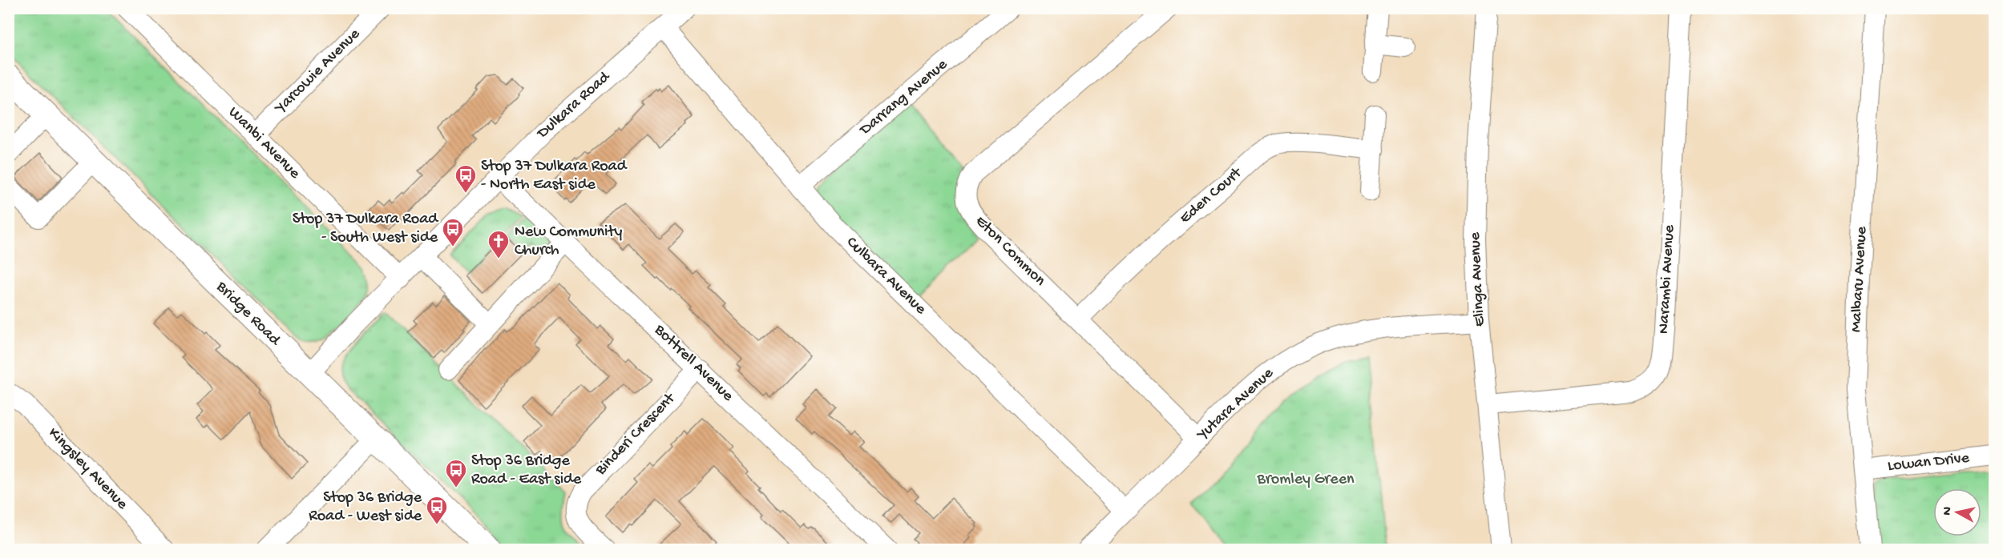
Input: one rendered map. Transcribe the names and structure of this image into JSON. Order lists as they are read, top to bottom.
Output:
{
  "streets": {
    "main road": ["Bridge Road"],
    "street": [
      "Yarcowie Avenue",
      "Darrang Avenue",
      "Dulkara Road",
      "Wanbi Avenue",
      "Eden Court",
      "Eton Common",
      "Culbara Avenue",
      "Elinga Avenue",
      "Narambi Avenue",
      "Malbaru Avenue",
      "Bottrell Avenue",
      "Yutara Avenue",
      "Binderi Crescent",
      "Lowan Drive",
      "Kingsley Avenue"
    ]
  },
  "crossings": [
    ["Yarcowie Avenue", "Wanbi Avenue"],
    ["Darrang Avenue", "Culbara Avenue"],
    ["Dulkara Road", "Wanbi Avenue"],
    ["Dulkara Road", "Culbara Avenue"],
    ["Dulkara Road", "Bridge Road"],
    ["Dulkara Road", "Bottrell Avenue"],
    ["Eden Court", "Eton Common"],
    ["Eton Common", "Yutara Avenue"],
    ["Culbara Avenue", "Yutara Avenue"],
    ["Elinga Avenue", "Narambi Avenue"],
    ["Elinga Avenue", "Yutara Avenue"],
    ["Malbaru Avenue", "Lowan Drive"],
    ["Bottrell Avenue", "Binderi Crescent"]
  ],
  "parks": ["Bromley Green"],
  "places": {
    "bus stop": [
      "Stop 37 Dulkara Road - North East side",
      "Stop 37 Dulkara Road - South West side",
      "Stop 36 Bridge Road - East side",
      "Stop 36 Bridge Road - West side"
    ],
    "church": ["New Community Church"]
  },
  "north": "left"
}
